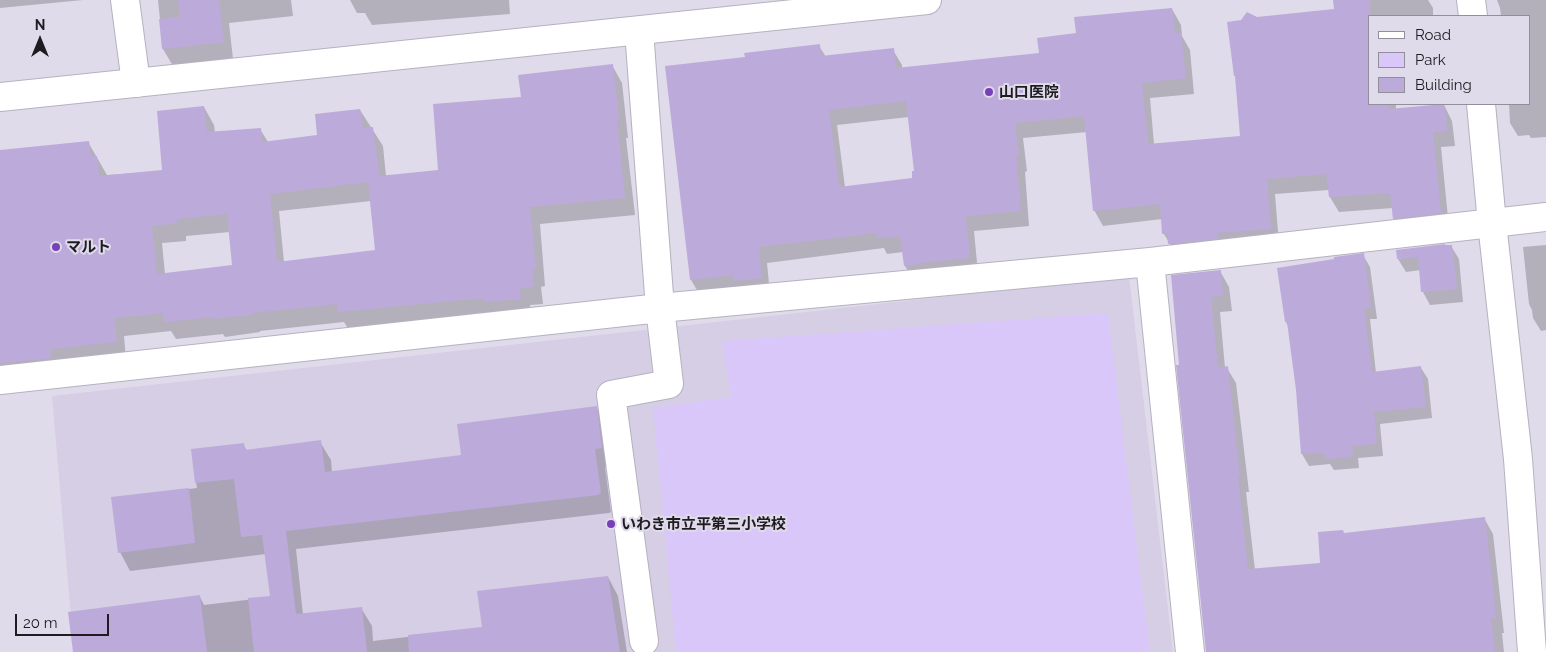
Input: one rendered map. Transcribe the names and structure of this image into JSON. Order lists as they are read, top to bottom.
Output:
{
  "places": ["山口医院", "マルト", "いわき市立平第三小学校"],
  "legend": ["Road", "Park", "Building"],
  "scale_bar": "20 m",
  "north": "top"
}
